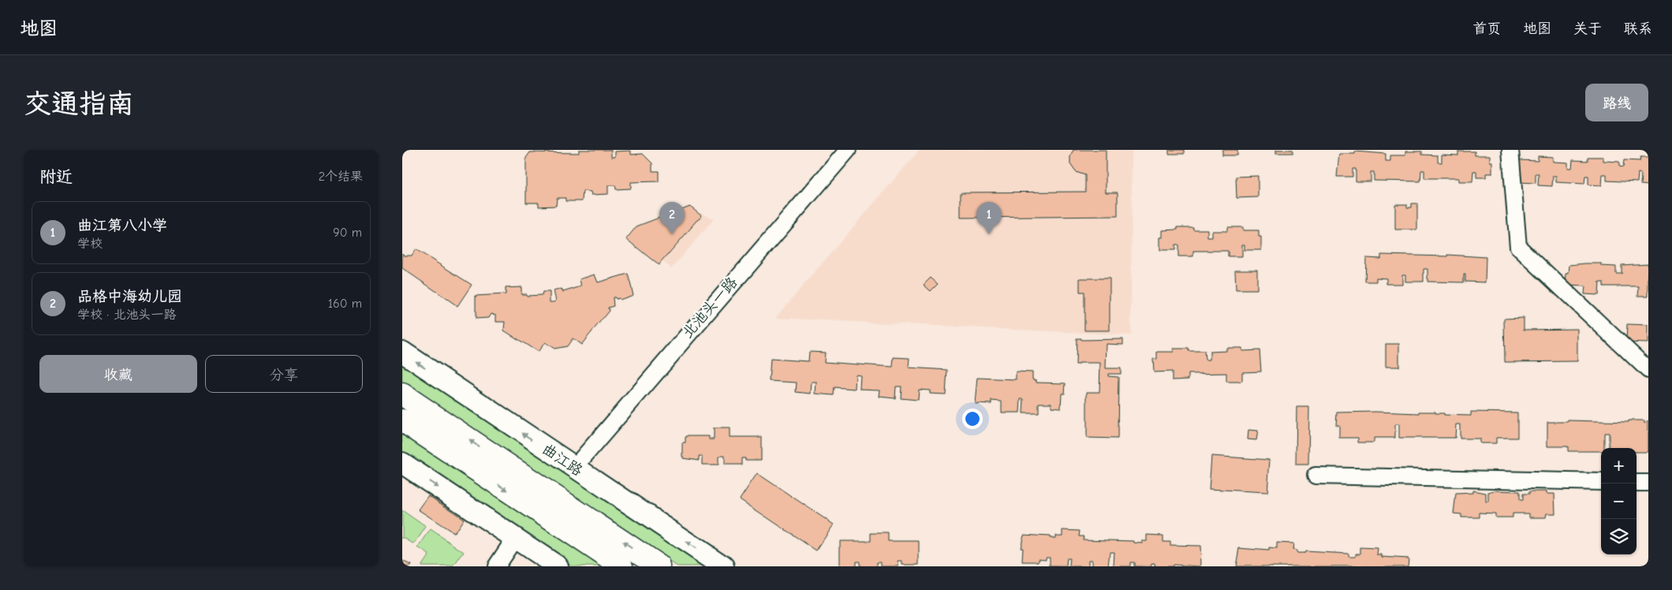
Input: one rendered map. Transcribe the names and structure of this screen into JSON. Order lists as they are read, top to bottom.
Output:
{
  "streets": {
    "main road": ["曲江路"],
    "street": ["北池头一路"]
  },
  "crossings": [
    ["北池头一路", "曲江路"]
  ],
  "page": {
    "header": "地图",
    "nav": [
      "首页",
      "地图",
      "关于",
      "联系"
    ],
    "buttons": [
      "路线",
      ["收藏", "分享"]
    ],
    "title": "交通指南",
    "heading": ["附近", "2个结果"],
    "list": [
      {
        "mark": "1",
        "name": "曲江第八小学",
        "note": "学校",
        "value": "90 m"
      },
      {
        "mark": "2",
        "name": "品格中海幼儿园",
        "note": "学校 · 北池头一路",
        "value": "160 m"
      }
    ],
    "pins": ["1", "2"],
    "map_buttons": ["+", "−"]
  }
}
